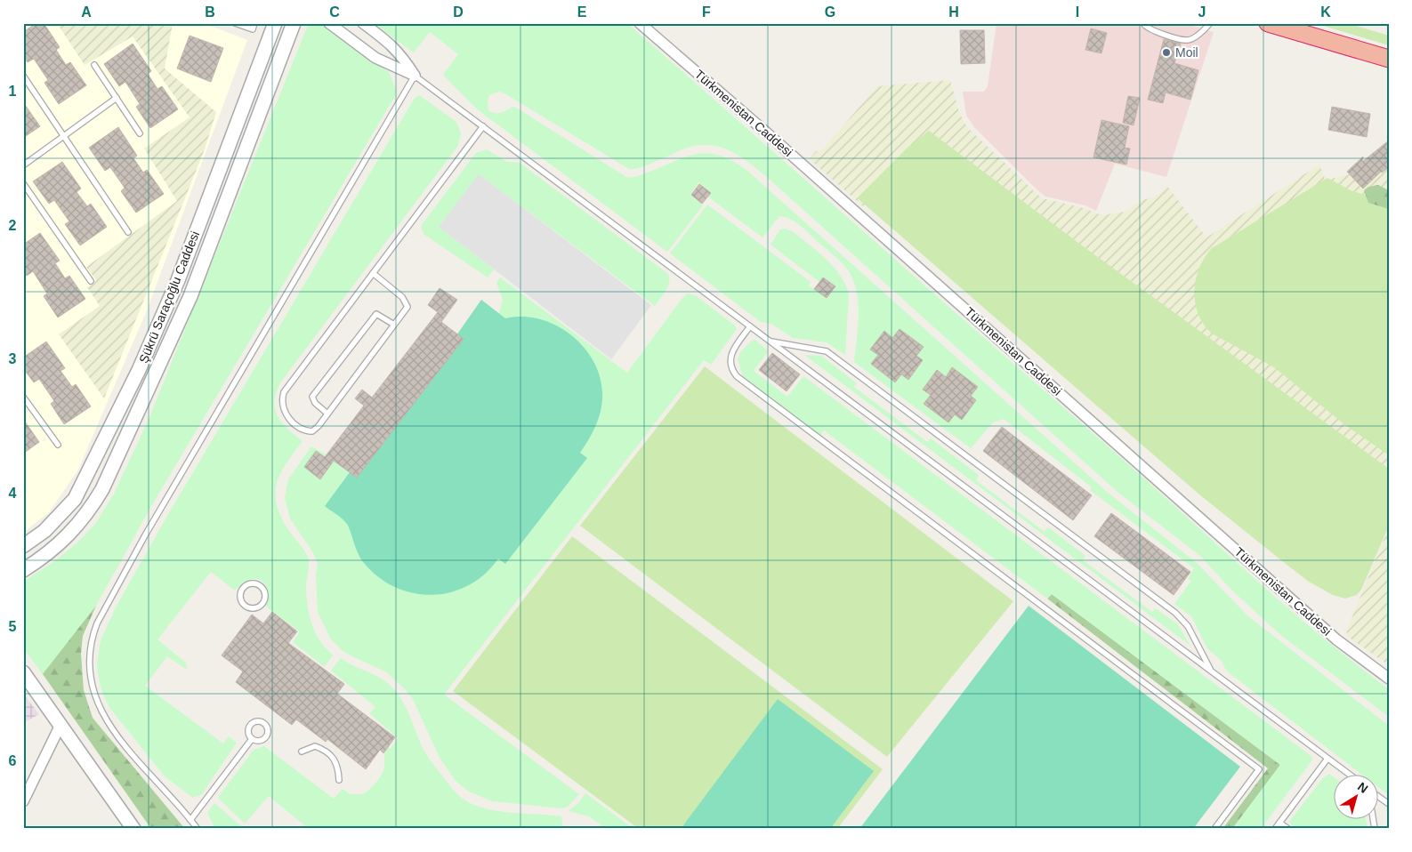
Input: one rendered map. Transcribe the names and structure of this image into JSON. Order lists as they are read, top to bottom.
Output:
{
  "streets": {
    "street": ["Türkmenistan Caddesi", "Şükrü Saraçoğlu Caddesi"]
  },
  "places": ["Moil"],
  "north": "top right",
  "grid": {
    "columns": [
      "A",
      "B",
      "C",
      "D",
      "E",
      "F",
      "G",
      "H",
      "I",
      "J",
      "K"
    ],
    "rows": [
      "1",
      "2",
      "3",
      "4",
      "5",
      "6"
    ]
  }
}
